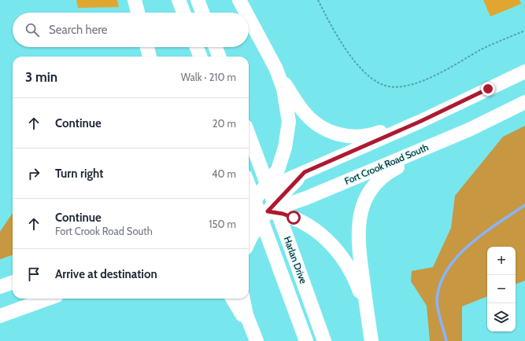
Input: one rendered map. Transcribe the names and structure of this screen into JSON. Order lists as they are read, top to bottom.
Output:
{
  "streets": {
    "main road": ["Fort Crook Road South", "Harlan Drive"]
  },
  "page": {
    "search": "Search here",
    "heading": ["3 min", "Walk · 210 m"],
    "list": [
      ["Continue", "20 m"],
      ["Turn right", "40 m"],
      ["Continue", "Fort Crook Road South", "150 m"],
      "Arrive at destination"
    ],
    "map_buttons": ["+", "−"]
  }
}
